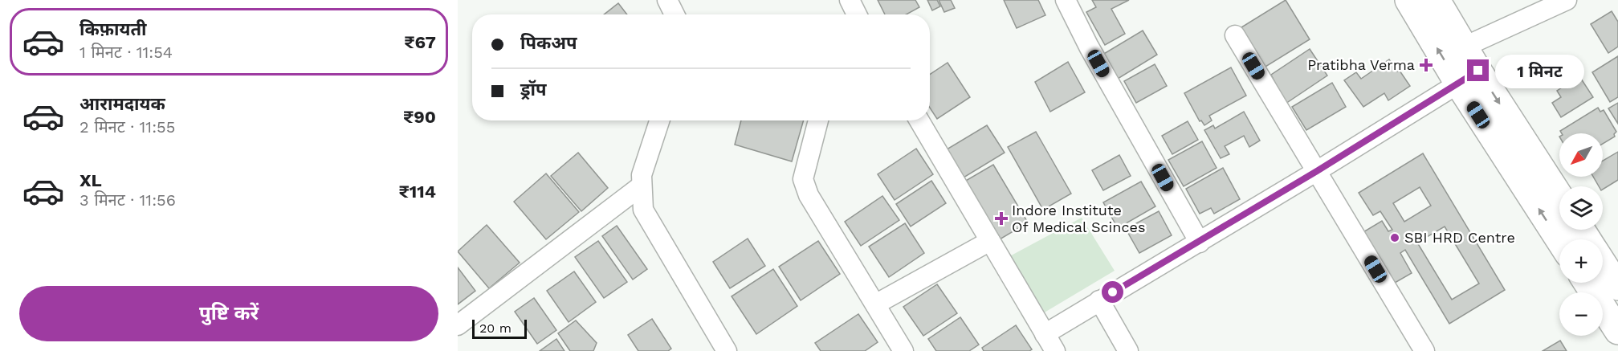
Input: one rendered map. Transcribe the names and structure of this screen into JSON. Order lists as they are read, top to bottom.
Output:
{
  "places": {
    "health": ["Pratibha Verma", "Indore Institute Of Medical Scinces"],
    "other": ["SBI HRD Centre"]
  },
  "scale_bar": "20 m",
  "north": "bottom left",
  "page": {
    "list": [
      {
        "name": "किफ़ायती",
        "note": "1 मिनट · 11:54",
        "value": "₹67"
      },
      {
        "name": "आरामदायक",
        "note": "2 मिनट · 11:55",
        "value": "₹90"
      },
      {
        "name": "XL",
        "note": "3 मिनट · 11:56",
        "value": "₹114"
      }
    ],
    "banner": ["पिकअप", "ड्रॉप"],
    "bubble": "1 मिनट",
    "map_buttons": ["+", "−"],
    "buttons": "पुष्टि करें",
    "scale": "20 m"
  }
}
